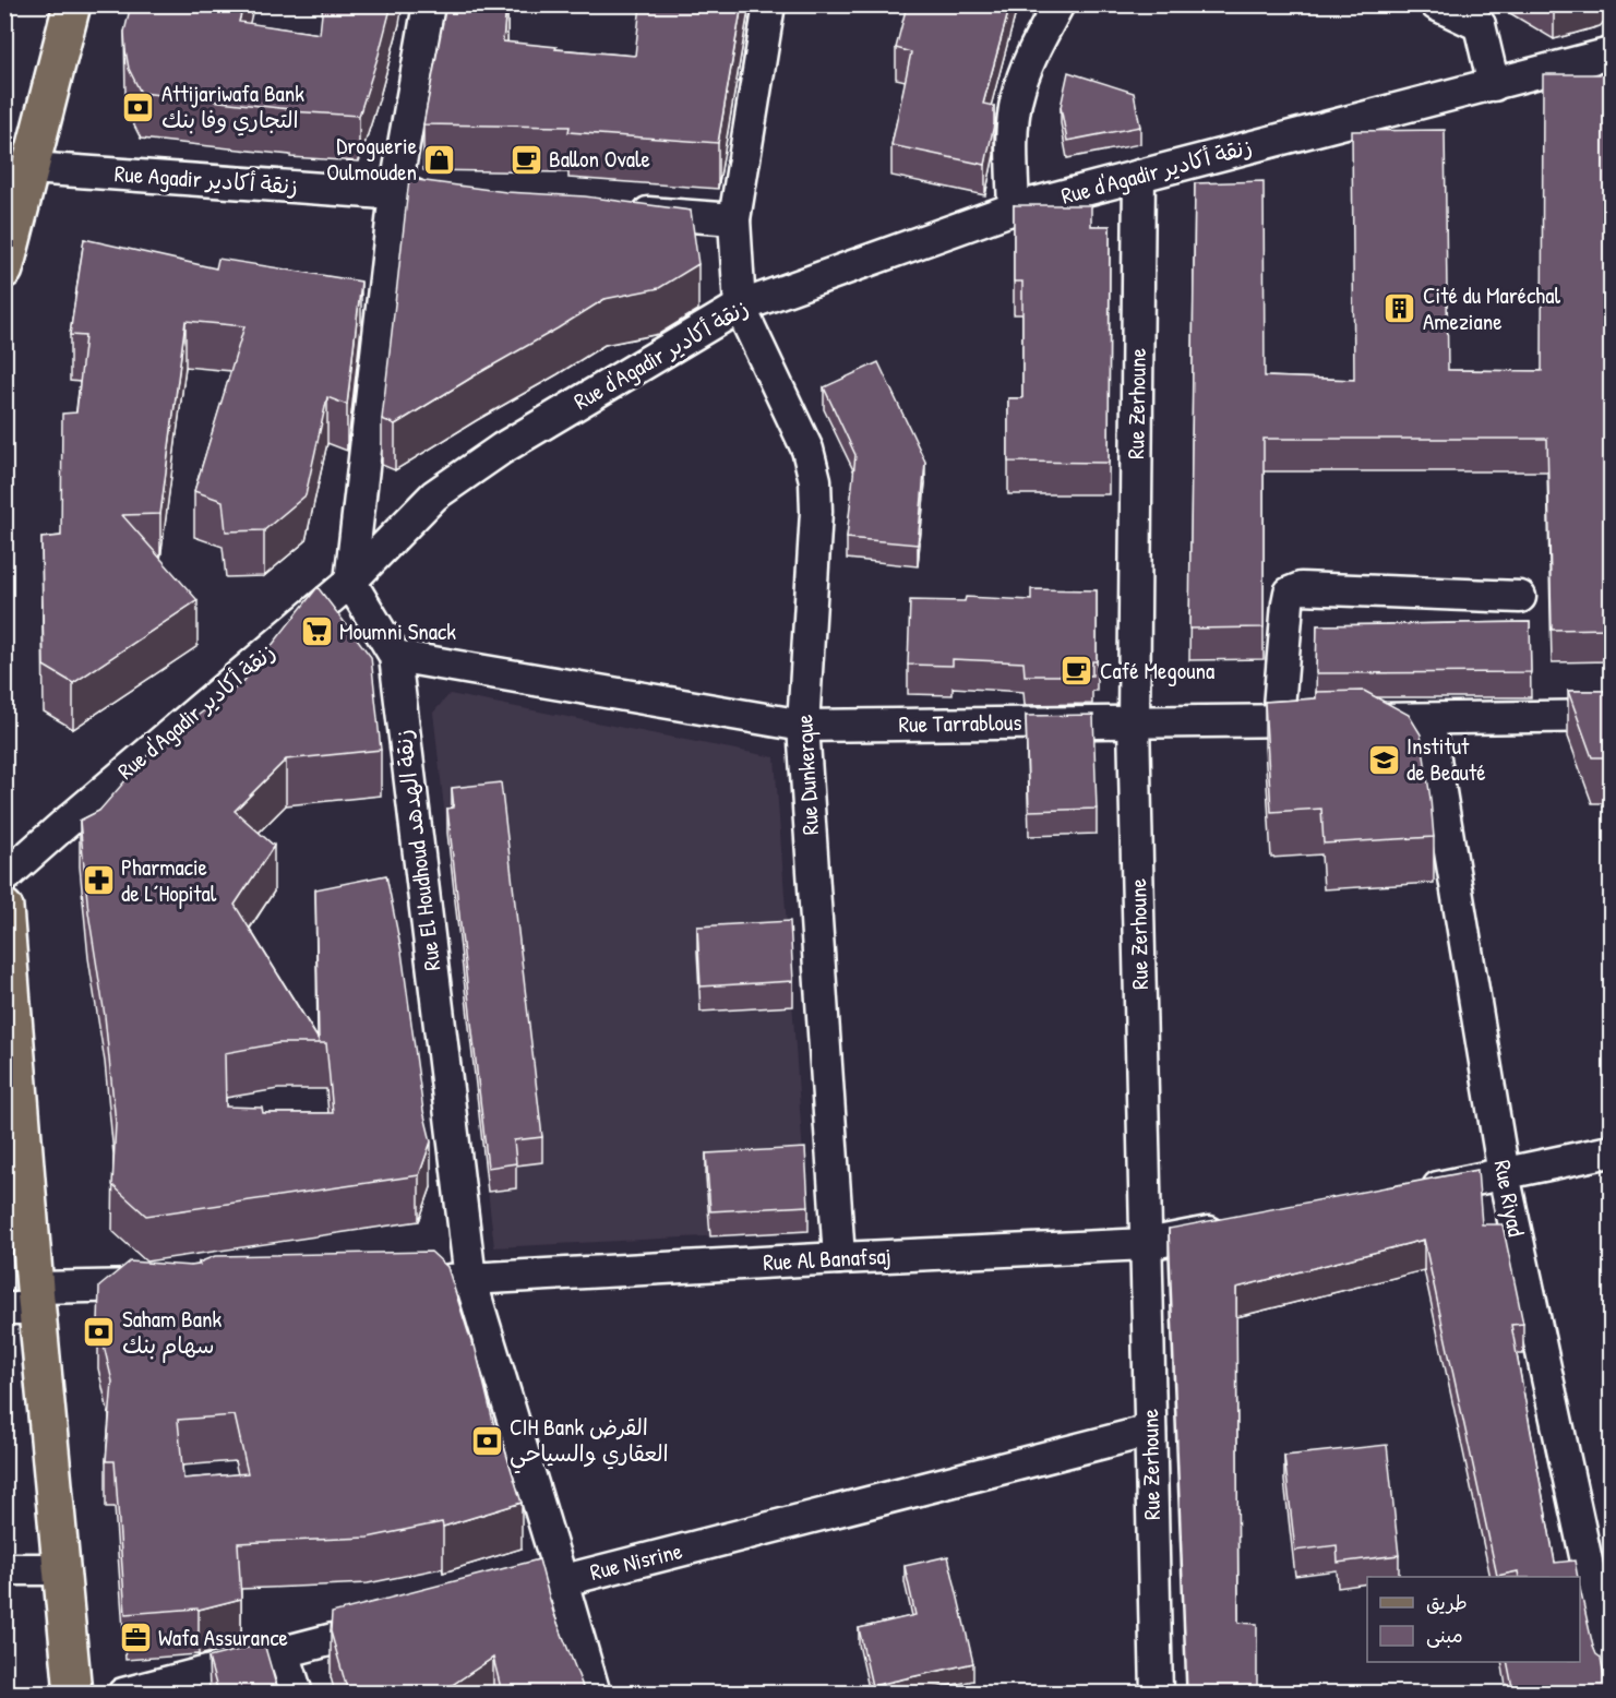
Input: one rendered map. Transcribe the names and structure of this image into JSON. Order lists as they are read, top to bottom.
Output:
{
  "streets": {
    "street": [
      "Rue d'Agadir زنقة أكادير",
      "Rue Agadir زنقة أكادير",
      "Rue Zerhoune",
      "Rue Tarrablous",
      "Rue Dunkerque",
      "Rue El Houdhoud زنقة الهدهد",
      "Rue Riyad",
      "Rue Al Banafsaj",
      "Rue Nisrine"
    ]
  },
  "crossings": [
    ["Rue d'Agadir زنقة أكادير", "Rue Zerhoune"],
    ["Rue d'Agadir زنقة أكادير", "Rue Dunkerque"],
    ["Rue d'Agadir زنقة أكادير", "Rue El Houdhoud زنقة الهدهد"],
    ["Rue Zerhoune", "Rue Tarrablous"],
    ["Rue Zerhoune", "Rue Al Banafsaj"],
    ["Rue Zerhoune", "Rue Nisrine"],
    ["Rue Tarrablous", "Rue Dunkerque"],
    ["Rue Tarrablous", "Rue El Houdhoud زنقة الهدهد"],
    ["Rue Tarrablous", "Rue Riyad"],
    ["Rue Dunkerque", "Rue Al Banafsaj"],
    ["Rue El Houdhoud زنقة الهدهد", "Rue Al Banafsaj"],
    ["Rue El Houdhoud زنقة الهدهد", "Rue Nisrine"]
  ],
  "places": {
    "bank": ["Attijariwafa Bank التجاري وفا بنك", "Saham Bank سهام بنك", "CIH Bank القرض العقاري والسياحي"],
    "shop": ["Droguerie Oulmouden"],
    "cafe": ["Ballon Ovale", "Café Megouna"],
    "building": ["Cité du Maréchal Ameziane"],
    "supermarket": ["Moumni Snack"],
    "school or university": ["Institut de Beauté"],
    "pharmacy": ["Pharmacie de L´Hopital"],
    "office": ["Wafa Assurance"]
  },
  "legend": ["طريق", "مبنى"]
}
